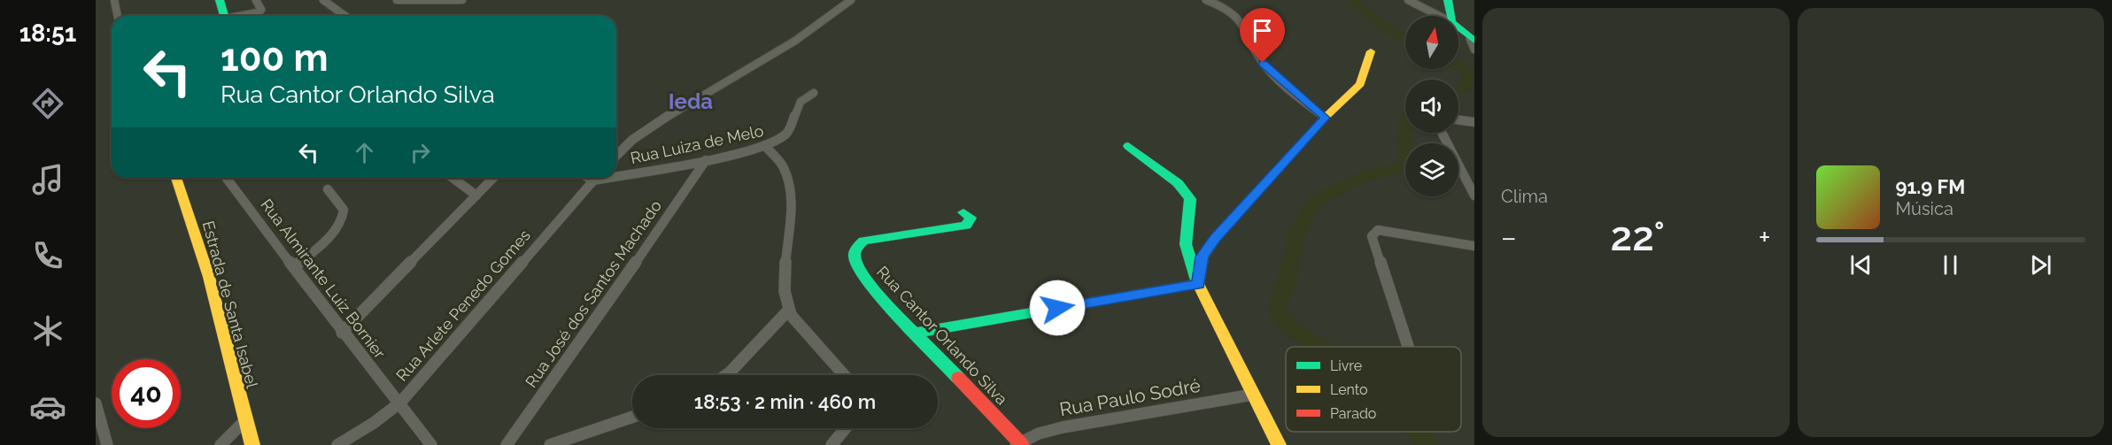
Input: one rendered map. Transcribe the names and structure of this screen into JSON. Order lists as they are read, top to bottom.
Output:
{
  "streets": {
    "street": [
      "Rua Luiza de Melo",
      "Rua Almirante Luiz Bornier",
      "Rua José dos Santos Machado",
      "Estrada de Santa Isabel",
      "Rua Arlete Penedo Gomes",
      "Rua Cantor Orlando Silva",
      "Rua Paulo Sodré"
    ]
  },
  "crossings": [
    ["Rua Luiza de Melo", "Rua José dos Santos Machado"],
    ["Rua Luiza de Melo", "Rua Arlete Penedo Gomes"],
    ["Rua Almirante Luiz Bornier", "Rua Arlete Penedo Gomes"],
    ["Rua Cantor Orlando Silva", "Rua Paulo Sodré"]
  ],
  "districts": ["Ieda"],
  "legend": ["Livre", "Lento", "Parado"],
  "north": "top",
  "page": {
    "tabs": "18:51",
    "tile": "Clima",
    "turn": ["100 m", "Rua Cantor Orlando Silva"],
    "song": ["91.9 FM", "Música"],
    "heat": ["−", "22°", "+"],
    "limit": "40",
    "trip": "18:53 · 2 min · 460 m"
  }
}
